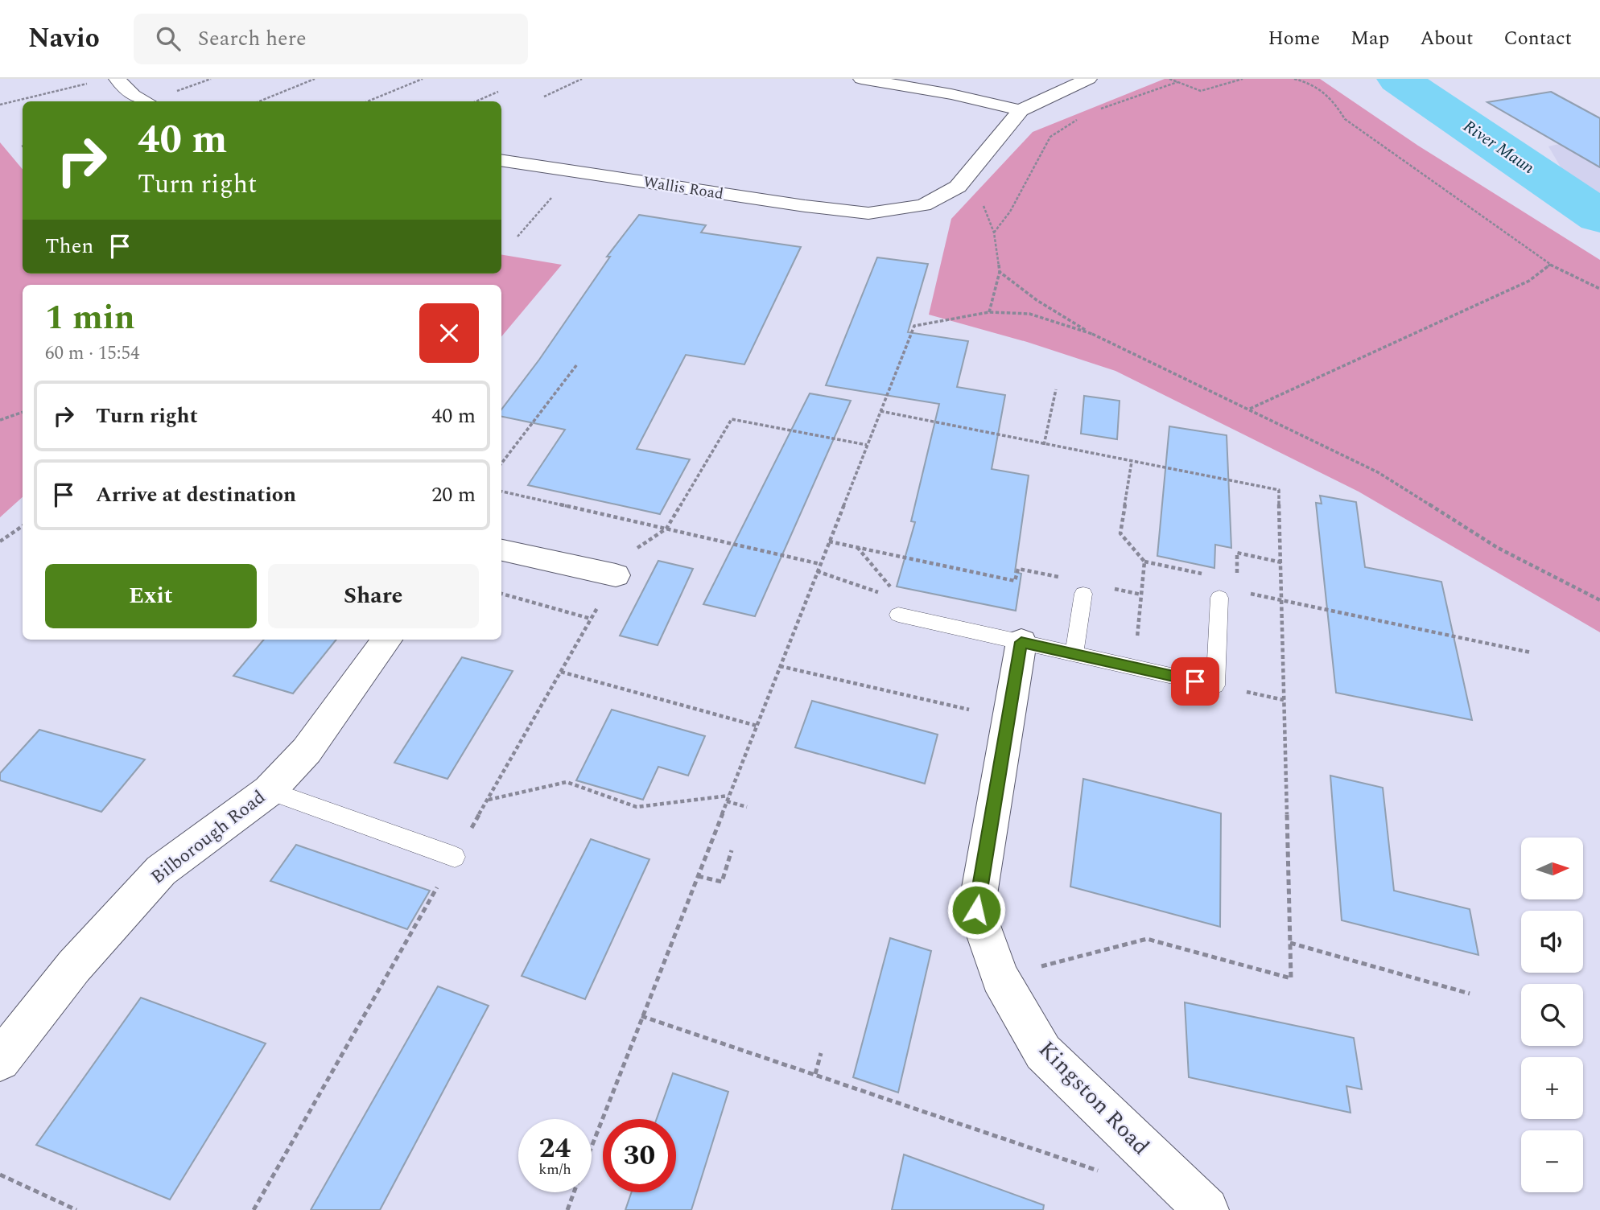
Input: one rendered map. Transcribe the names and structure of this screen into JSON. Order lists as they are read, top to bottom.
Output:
{
  "streets": {
    "street": ["Wallis Road", "Bilborough Road", "Kingston Road"]
  },
  "water": ["River Maun"],
  "north": "right",
  "page": {
    "header": "Navio",
    "search": "Search here",
    "nav": [
      "Home",
      "Map",
      "About",
      "Contact"
    ],
    "turn": ["40 m", "Turn right"],
    "then": "Then",
    "heading": ["1 min", "60 m · 15:54"],
    "list": [
      {
        "name": "Turn right",
        "value": "40 m"
      },
      {
        "name": "Arrive at destination",
        "value": "20 m"
      }
    ],
    "buttons": ["Exit", "Share"],
    "map_buttons": ["+", "−"],
    "speed": "24 km/h",
    "limit": "30"
  }
}
